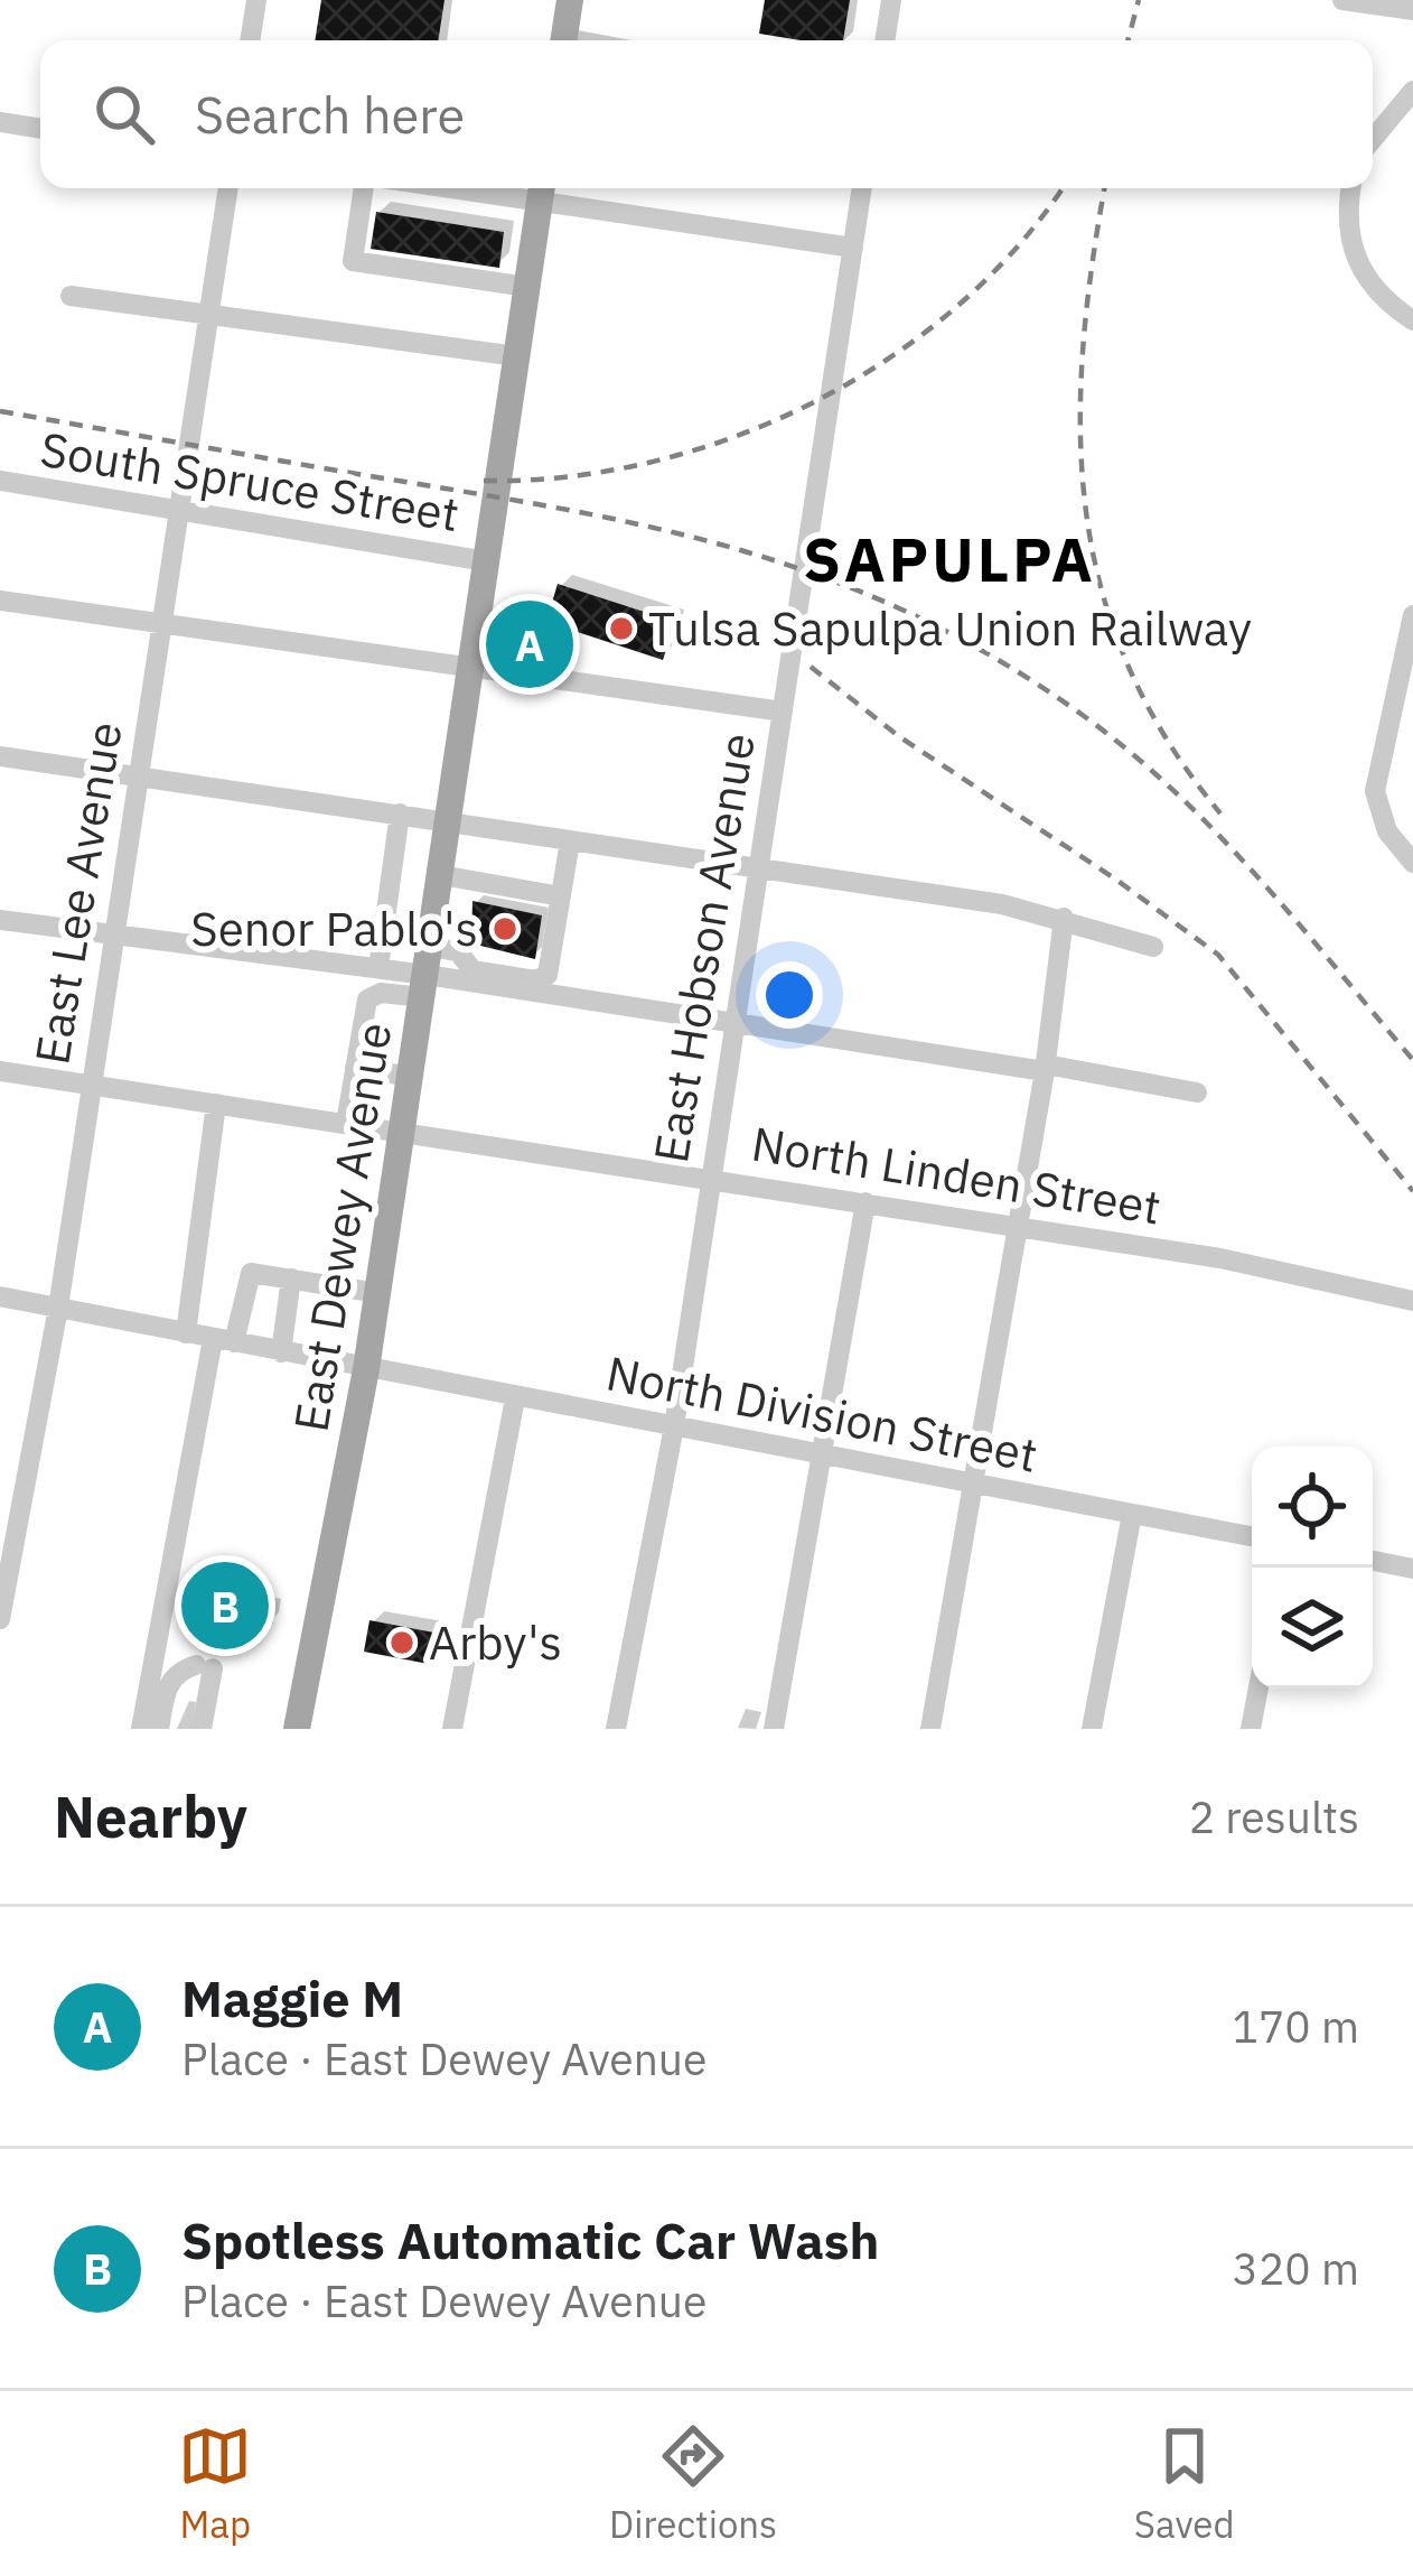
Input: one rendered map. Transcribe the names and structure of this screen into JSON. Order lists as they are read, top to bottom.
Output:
{
  "streets": {
    "main road": ["East Dewey Avenue"],
    "street": [
      "South Spruce Street",
      "East Lee Avenue",
      "East Hobson Avenue",
      "North Linden Street",
      "North Division Street"
    ]
  },
  "crossings": [
    ["South Spruce Street", "East Lee Avenue"],
    ["South Spruce Street", "East Dewey Avenue"],
    ["East Lee Avenue", "North Linden Street"],
    ["East Lee Avenue", "North Division Street"],
    ["East Hobson Avenue", "North Linden Street"],
    ["East Hobson Avenue", "North Division Street"],
    ["North Linden Street", "East Dewey Avenue"],
    ["East Dewey Avenue", "North Division Street"]
  ],
  "districts": ["SAPULPA"],
  "places": ["Tulsa Sapulpa Union Railway", "Senor Pablo's", "Arby's"],
  "page": {
    "search": "Search here",
    "pins": ["A", "B"],
    "heading": ["Nearby", "2 results"],
    "list": [
      {
        "mark": "A",
        "name": "Maggie M",
        "note": "Place · East Dewey Avenue",
        "value": "170 m"
      },
      {
        "mark": "B",
        "name": "Spotless Automatic Car Wash",
        "note": "Place · East Dewey Avenue",
        "value": "320 m"
      }
    ],
    "nav": ["Map", "Directions", "Saved"]
  }
}
